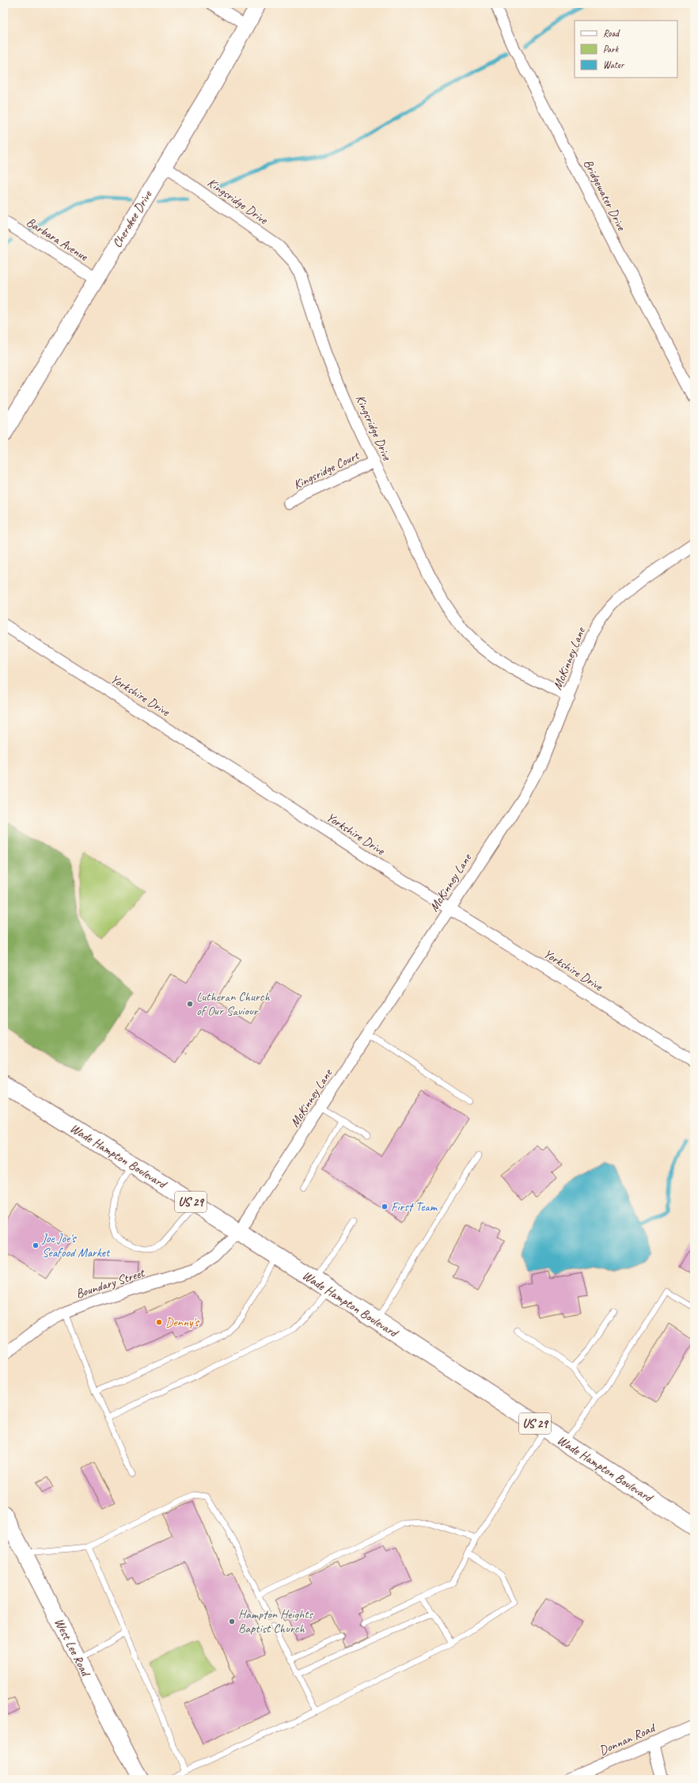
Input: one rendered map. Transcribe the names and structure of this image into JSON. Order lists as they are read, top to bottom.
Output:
{
  "streets": {
    "main road": ["Wade Hampton Boulevard", "US 29"],
    "street": [
      "Bridgewater Drive",
      "Kingsridge Drive",
      "Cherokee Drive",
      "Barbara Avenue",
      "Kingsridge Court",
      "McKinney Lane",
      "Yorkshire Drive",
      "Boundary Street",
      "West Lee Road",
      "Donnan Road"
    ]
  },
  "crossings": [
    ["Kingsridge Drive", "Cherokee Drive"],
    ["Kingsridge Drive", "Kingsridge Court"],
    ["Kingsridge Drive", "McKinney Lane"],
    ["Cherokee Drive", "Barbara Avenue"],
    ["McKinney Lane", "Yorkshire Drive"],
    ["McKinney Lane", "Wade Hampton Boulevard"],
    ["McKinney Lane", "Boundary Street"]
  ],
  "places": [
    "Lutheran Church of Our Saviour",
    "First Team",
    "Joe Joe's Seafood Market",
    "Denny's",
    "Hampton Heights Baptist Church"
  ],
  "legend": ["Road", "Park", "Water"]
}
